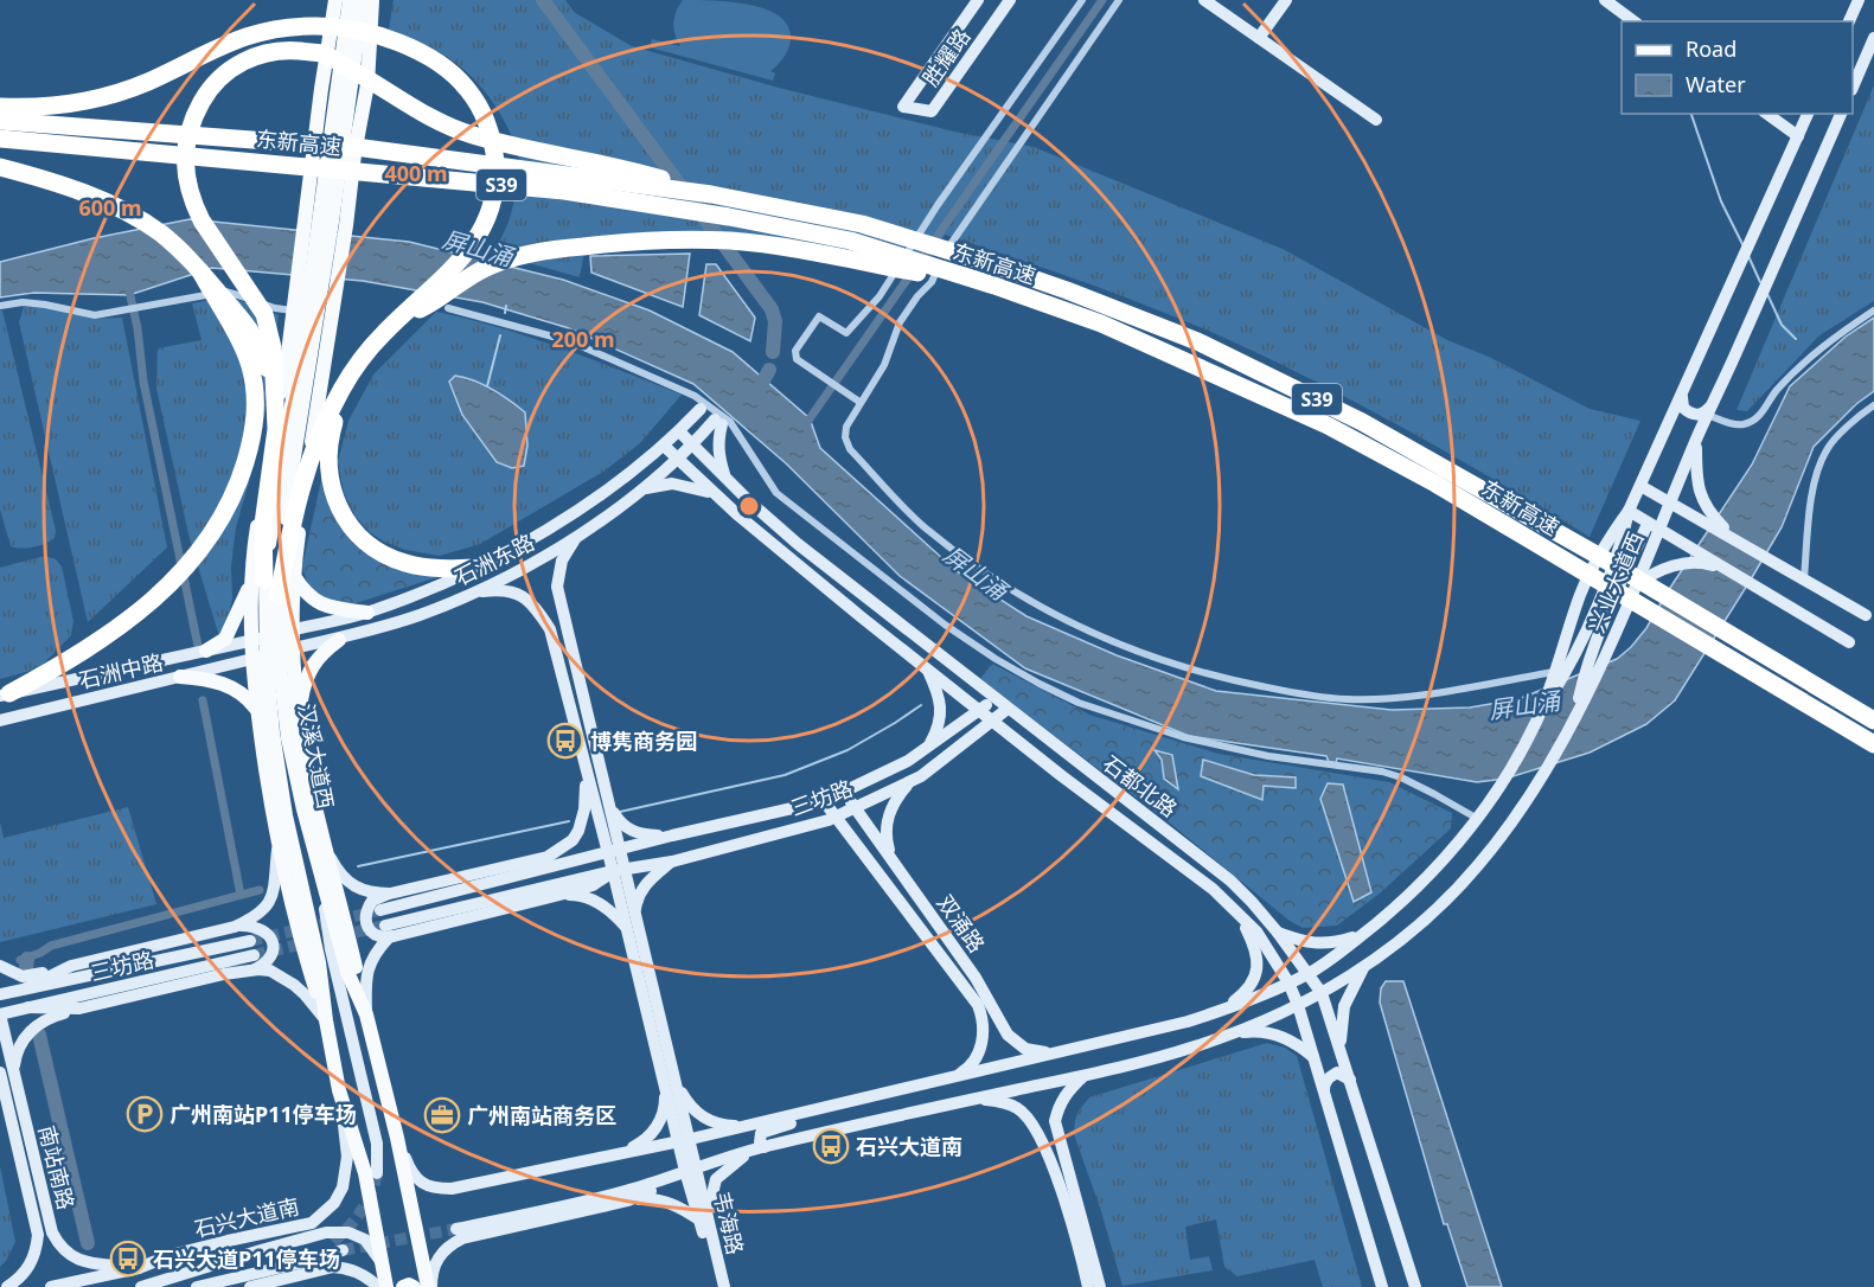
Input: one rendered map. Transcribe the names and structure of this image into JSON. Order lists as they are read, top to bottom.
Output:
{
  "streets": {
    "highway": ["东新高速", "S39"],
    "main road": [
      "胜耀路",
      "石洲东路",
      "兴业大道西",
      "石洲中路",
      "汉溪大道西",
      "石都北路",
      "三坊路",
      "双涌路",
      "南站南路",
      "石兴大道南",
      "韦海路"
    ]
  },
  "crossings": [
    ["石洲东路", "石洲中路"],
    ["石洲东路", "石都北路"],
    ["兴业大道西", "石都北路"],
    ["汉溪大道西", "石兴大道南"],
    ["石都北路", "三坊路"],
    ["三坊路", "双涌路"],
    ["三坊路", "南站南路"],
    ["南站南路", "石兴大道南"]
  ],
  "water": ["屏山涌"],
  "places": {
    "bus stop": ["博隽商务园", "石兴大道南", "石兴大道P11停车场"],
    "parking": ["广州南站P11停车场"],
    "office": ["广州南站商务区"]
  },
  "legend": ["Road", "Water"],
  "rings": ["400 m", "600 m", "200 m"]
}
